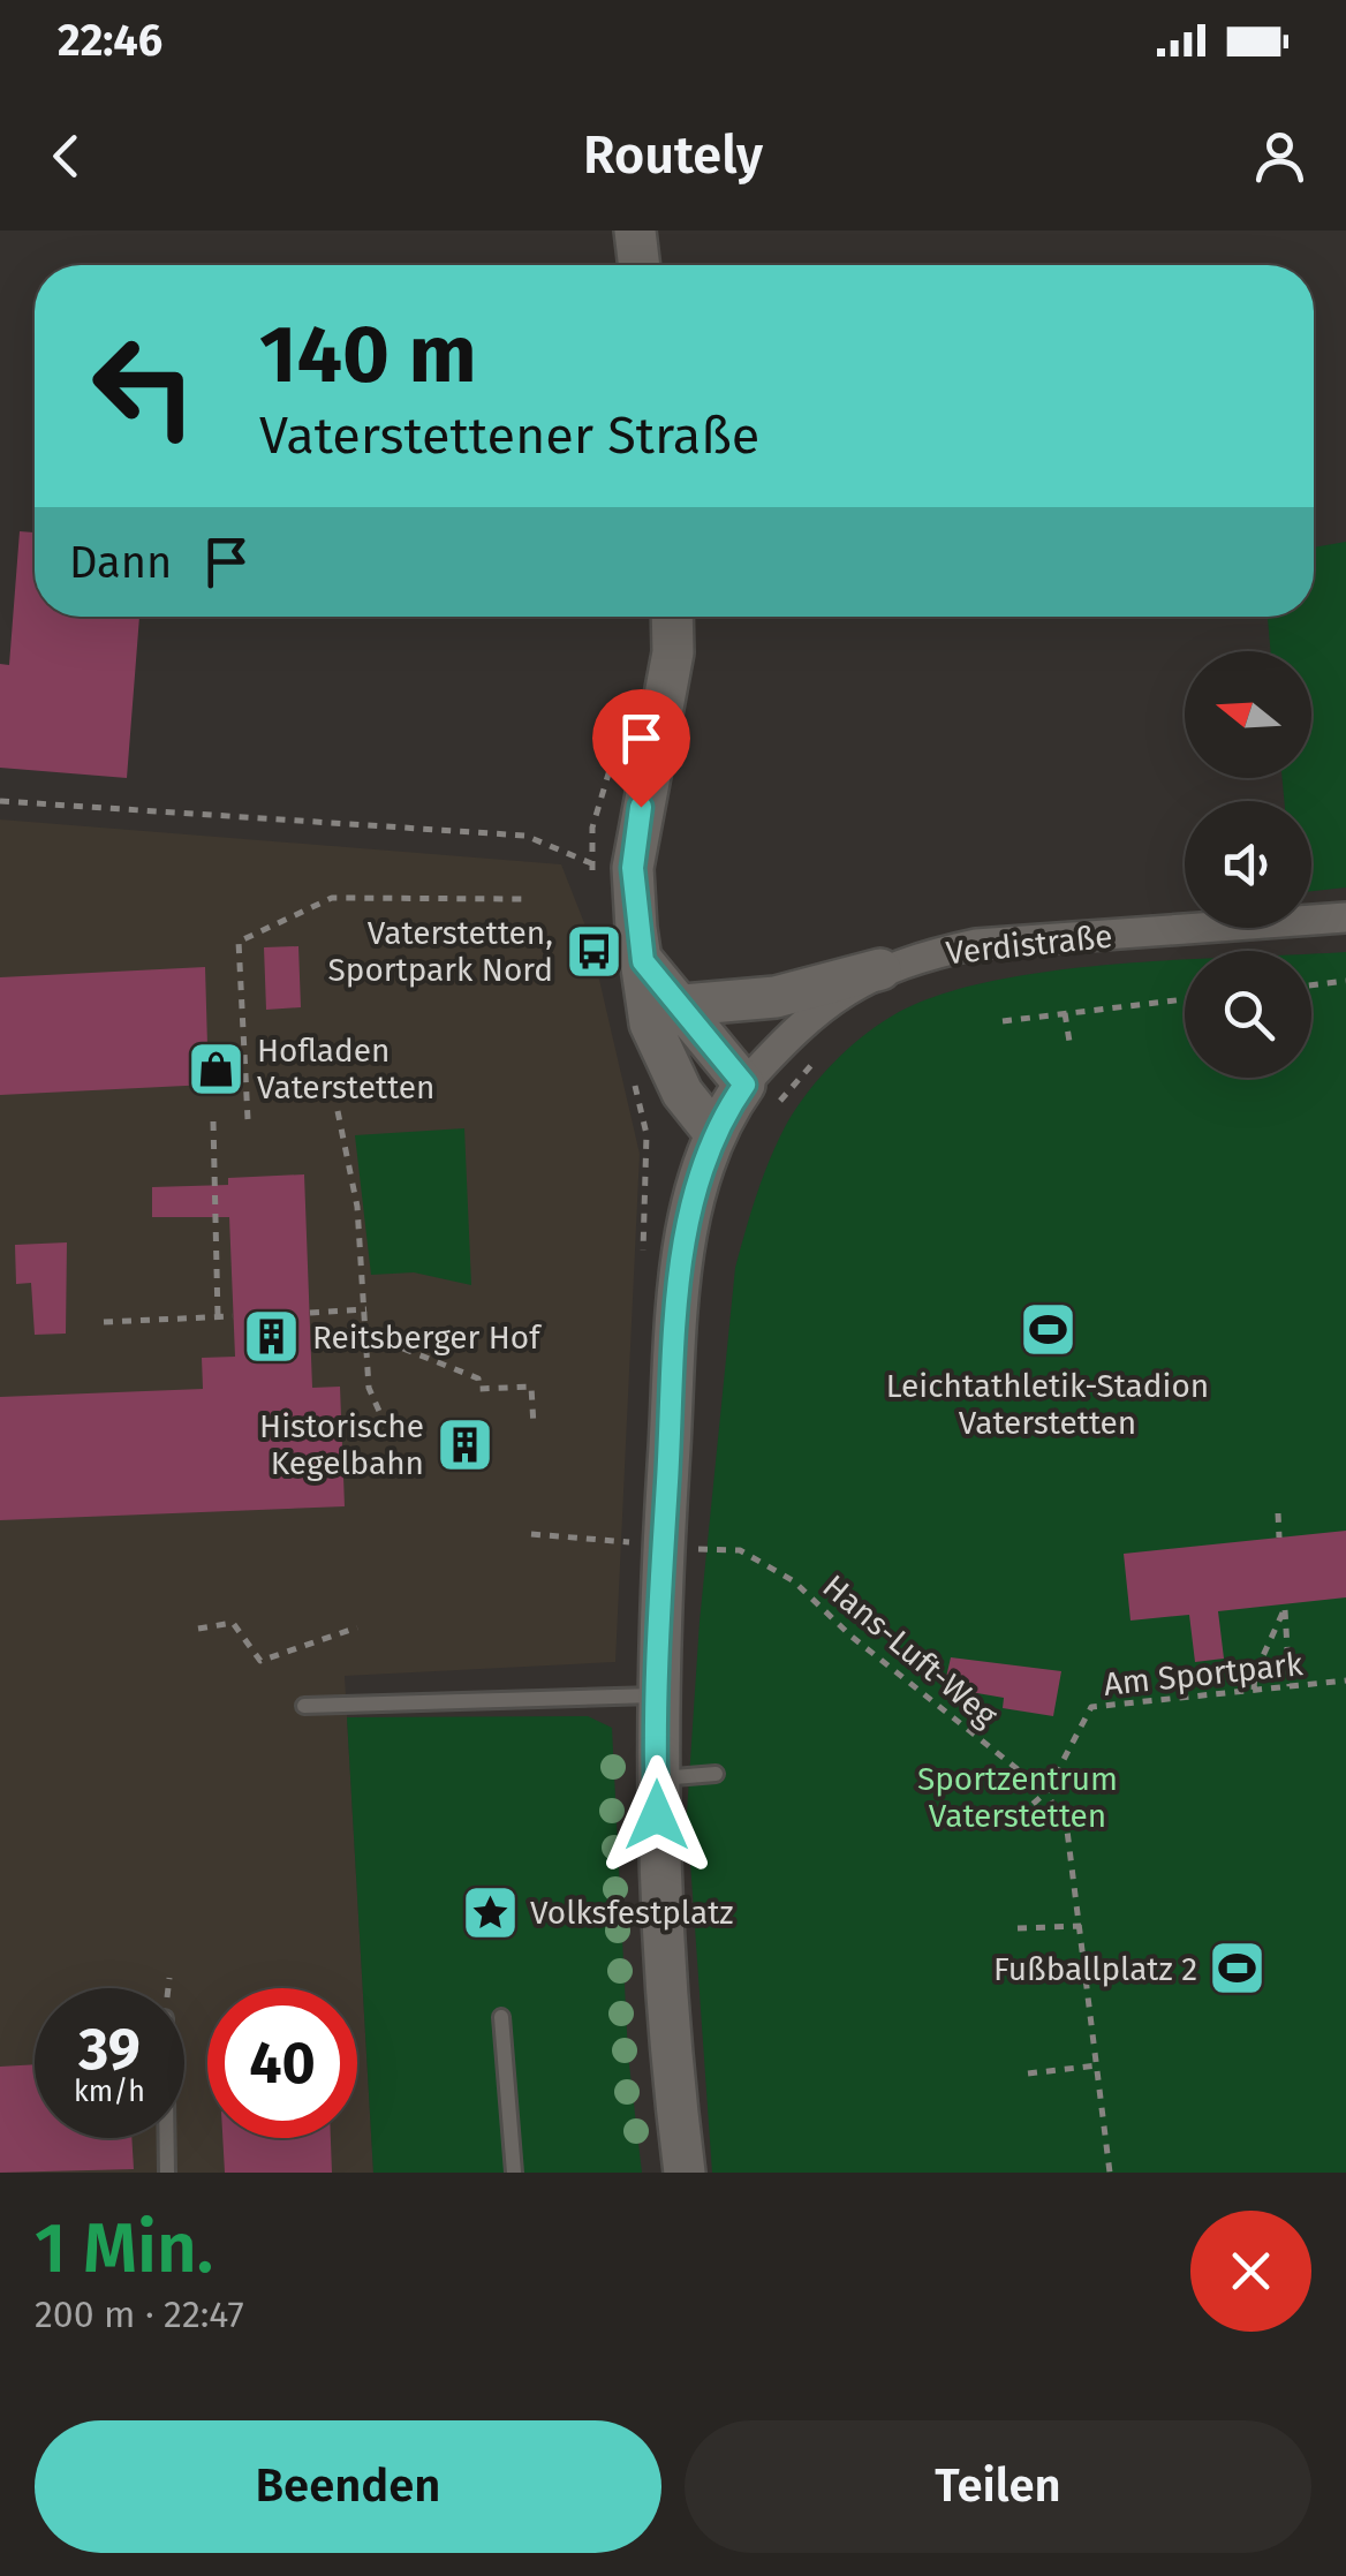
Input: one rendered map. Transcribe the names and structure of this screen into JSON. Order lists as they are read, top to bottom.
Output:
{
  "streets": {
    "street": ["Verdistraße"],
    "path": ["Hans-Luft-Weg", "Am Sportpark"]
  },
  "crossings": [
    ["Verdistraße", "Hans-Luft-Weg"],
    ["Hans-Luft-Weg", "Am Sportpark"]
  ],
  "parks": ["Sportzentrum Vaterstetten"],
  "places": {
    "bus stop": ["Vaterstetten, Sportpark Nord"],
    "shop": ["Hofladen Vaterstetten"],
    "sports": ["Leichtathletik-Stadion Vaterstetten", "Fußballplatz 2"],
    "building": ["Reitsberger Hof", "Historische Kegelbahn"],
    "place": ["Volksfestplatz"]
  },
  "north": "left",
  "page": {
    "status": "22:46",
    "header": "Routely",
    "turn": ["140 m", "Vaterstettener Straße"],
    "then": "Dann",
    "speed": "39 km/h",
    "limit": "40",
    "heading": ["1 Min.", "200 m · 22:47"],
    "buttons": ["Beenden", "Teilen"]
  }
}
